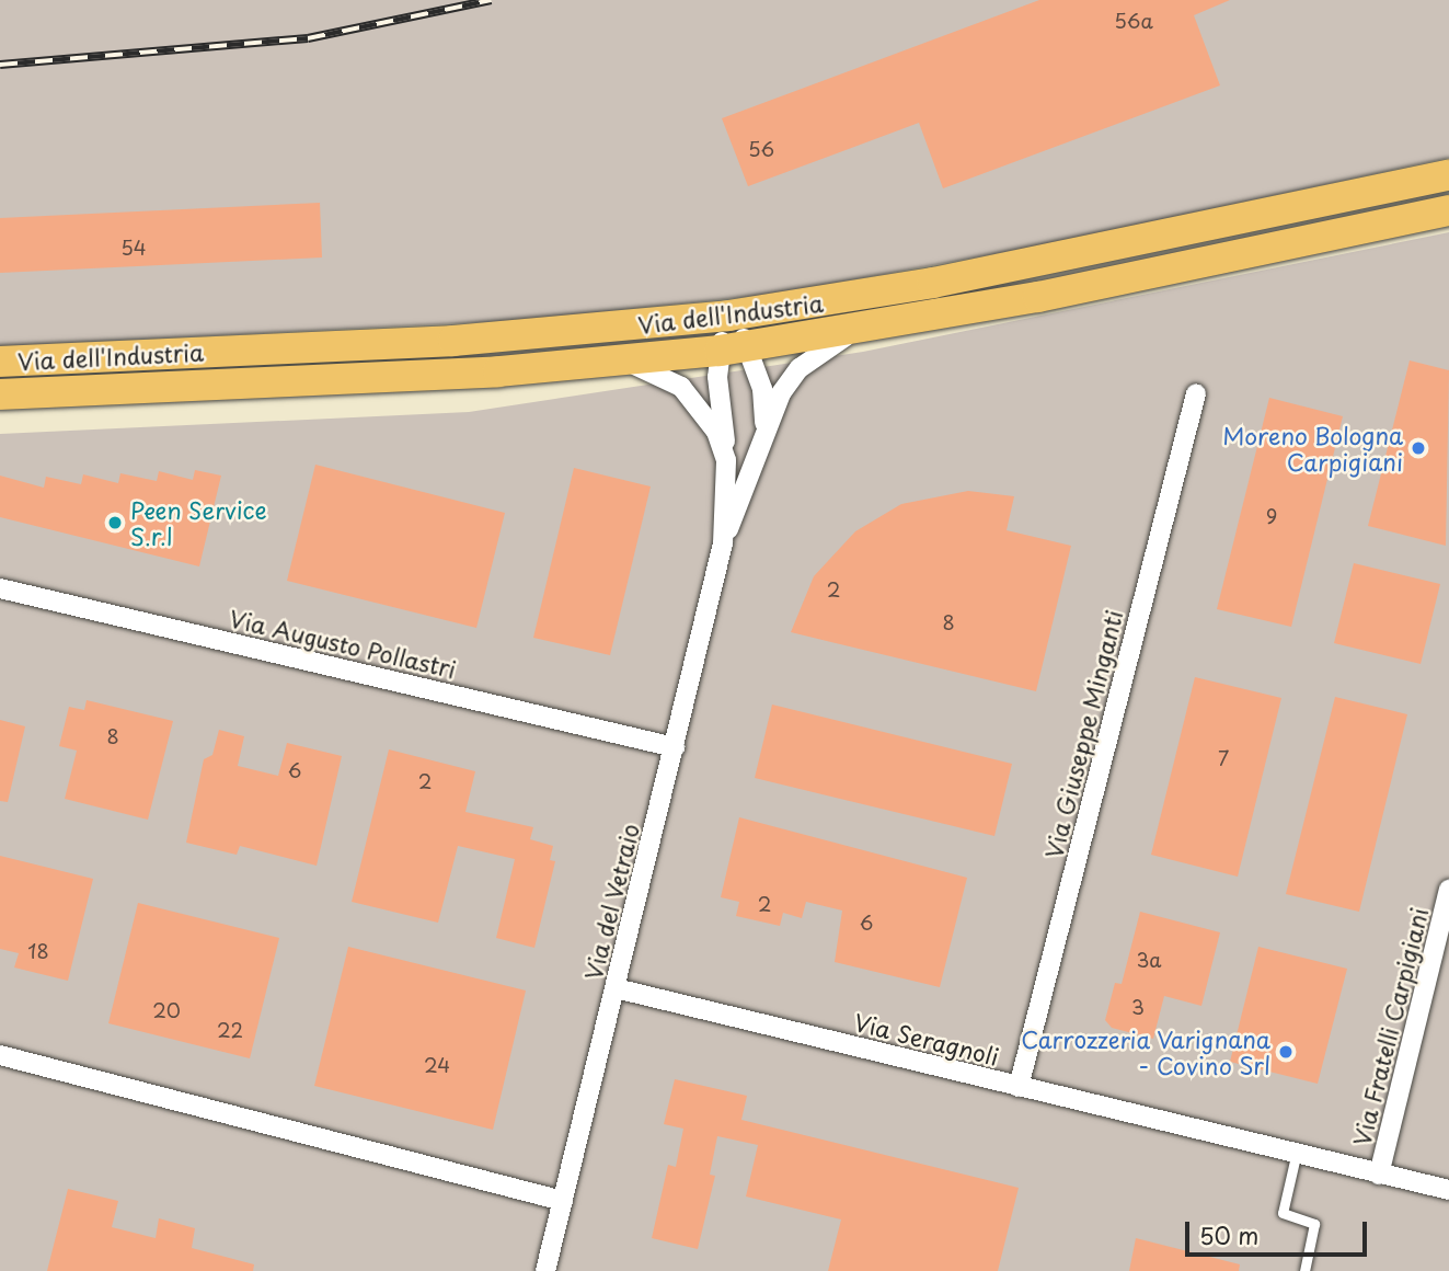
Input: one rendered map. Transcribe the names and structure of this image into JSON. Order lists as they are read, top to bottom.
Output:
{
  "streets": {
    "main road": ["Via dell'Industria"],
    "street": [
      "Via Augusto Pollastri",
      "Via Giuseppe Minganti",
      "Via del Vetraio",
      "Via Fratelli Carpigiani",
      "Via Seragnoli"
    ]
  },
  "crossings": [
    ["Via dell'Industria", "Via del Vetraio"],
    ["Via Augusto Pollastri", "Via del Vetraio"],
    ["Via Giuseppe Minganti", "Via Seragnoli"],
    ["Via del Vetraio", "Via Seragnoli"],
    ["Via Fratelli Carpigiani", "Via Seragnoli"]
  ],
  "places": ["Moreno Bologna Carpigiani", "Peen Service S.r.l", "Carrozzeria Varignana - Covino Srl"],
  "house_numbers": [
    "56a",
    "56",
    "54",
    "9",
    "2",
    "8",
    "8",
    "7",
    "6",
    "2",
    "2",
    "6",
    "18",
    "3a",
    "3",
    "20",
    "22",
    "24"
  ],
  "scale_bar": "50 m"
}
